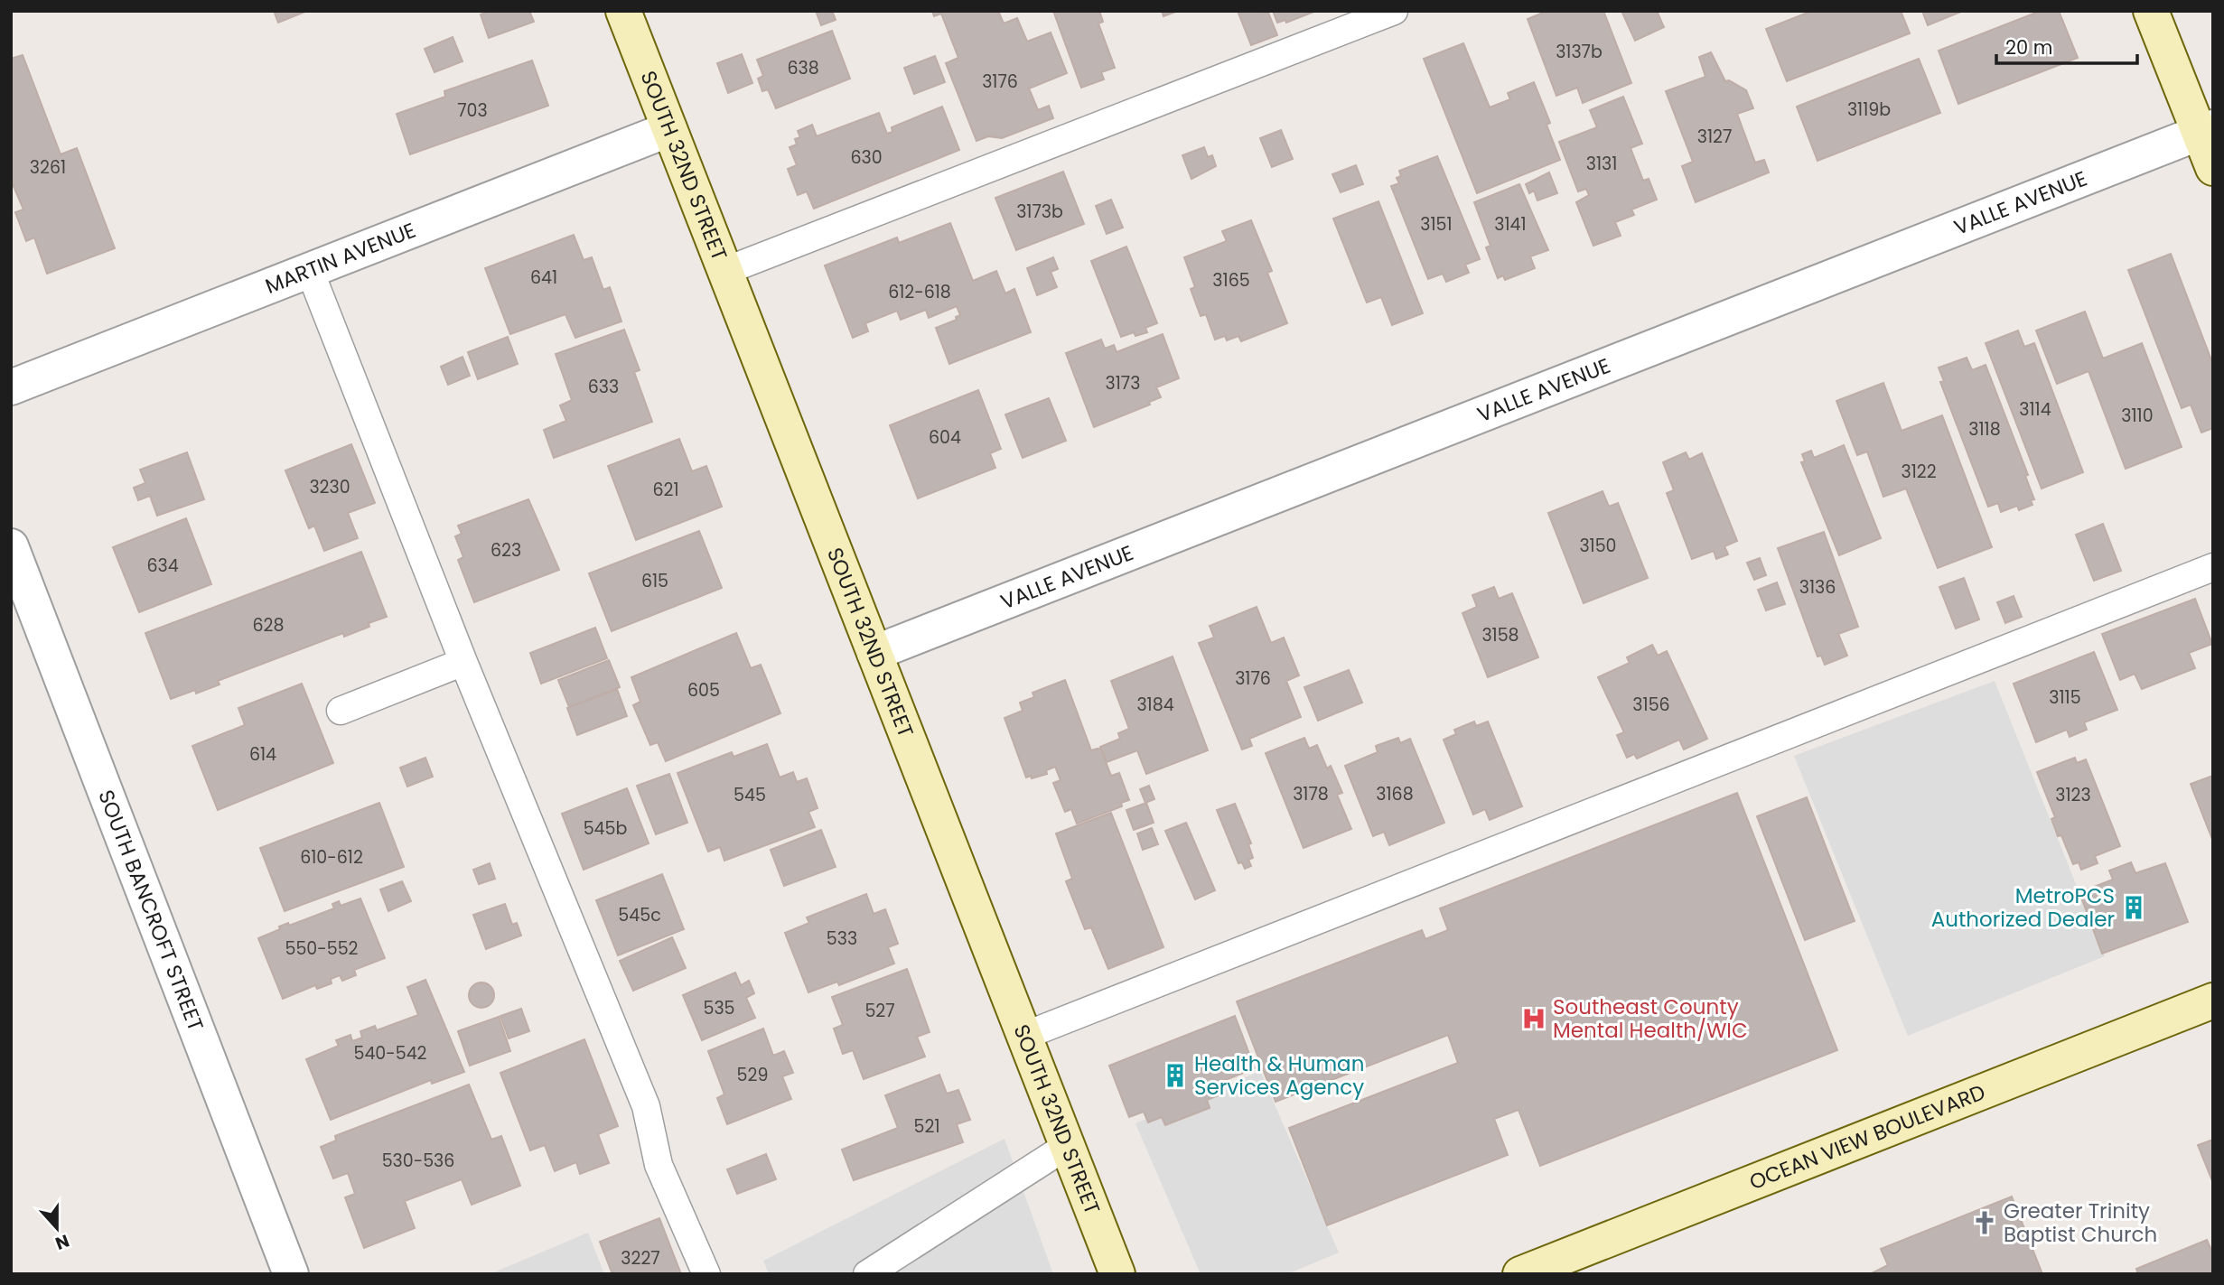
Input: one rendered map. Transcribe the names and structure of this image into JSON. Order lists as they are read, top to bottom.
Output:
{
  "streets": {
    "main road": ["SOUTH 32ND STREET", "OCEAN VIEW BOULEVARD"],
    "street": ["VALLE AVENUE", "MARTIN AVENUE", "SOUTH BANCROFT STREET"]
  },
  "crossings": [
    ["SOUTH 32ND STREET", "VALLE AVENUE"],
    ["SOUTH 32ND STREET", "MARTIN AVENUE"]
  ],
  "places": {
    "building": ["MetroPCS Authorized Dealer", "Health & Human Services Agency"],
    "hospital": ["Southeast County Mental Health/WIC"],
    "church": ["Greater Trinity Baptist Church"]
  },
  "house_numbers": [
    "3137b",
    "638",
    "3176",
    "3119b",
    "703",
    "3127",
    "630",
    "3131",
    "3261",
    "3173b",
    "3151",
    "3141",
    "641",
    "3165",
    "612-618",
    "3173",
    "633",
    "3114",
    "3110",
    "3118",
    "604",
    "3122",
    "3230",
    "621",
    "3150",
    "623",
    "634",
    "615",
    "3136",
    "628",
    "3158",
    "3176",
    "605",
    "3115",
    "3184",
    "3156",
    "614",
    "3178",
    "3168",
    "545",
    "3123",
    "545b",
    "610-612",
    "545c",
    "533",
    "550-552",
    "535",
    "527",
    "540-542",
    "529",
    "521",
    "530-536",
    "3227"
  ],
  "scale_bar": "20 m",
  "north": "bottom"
}
